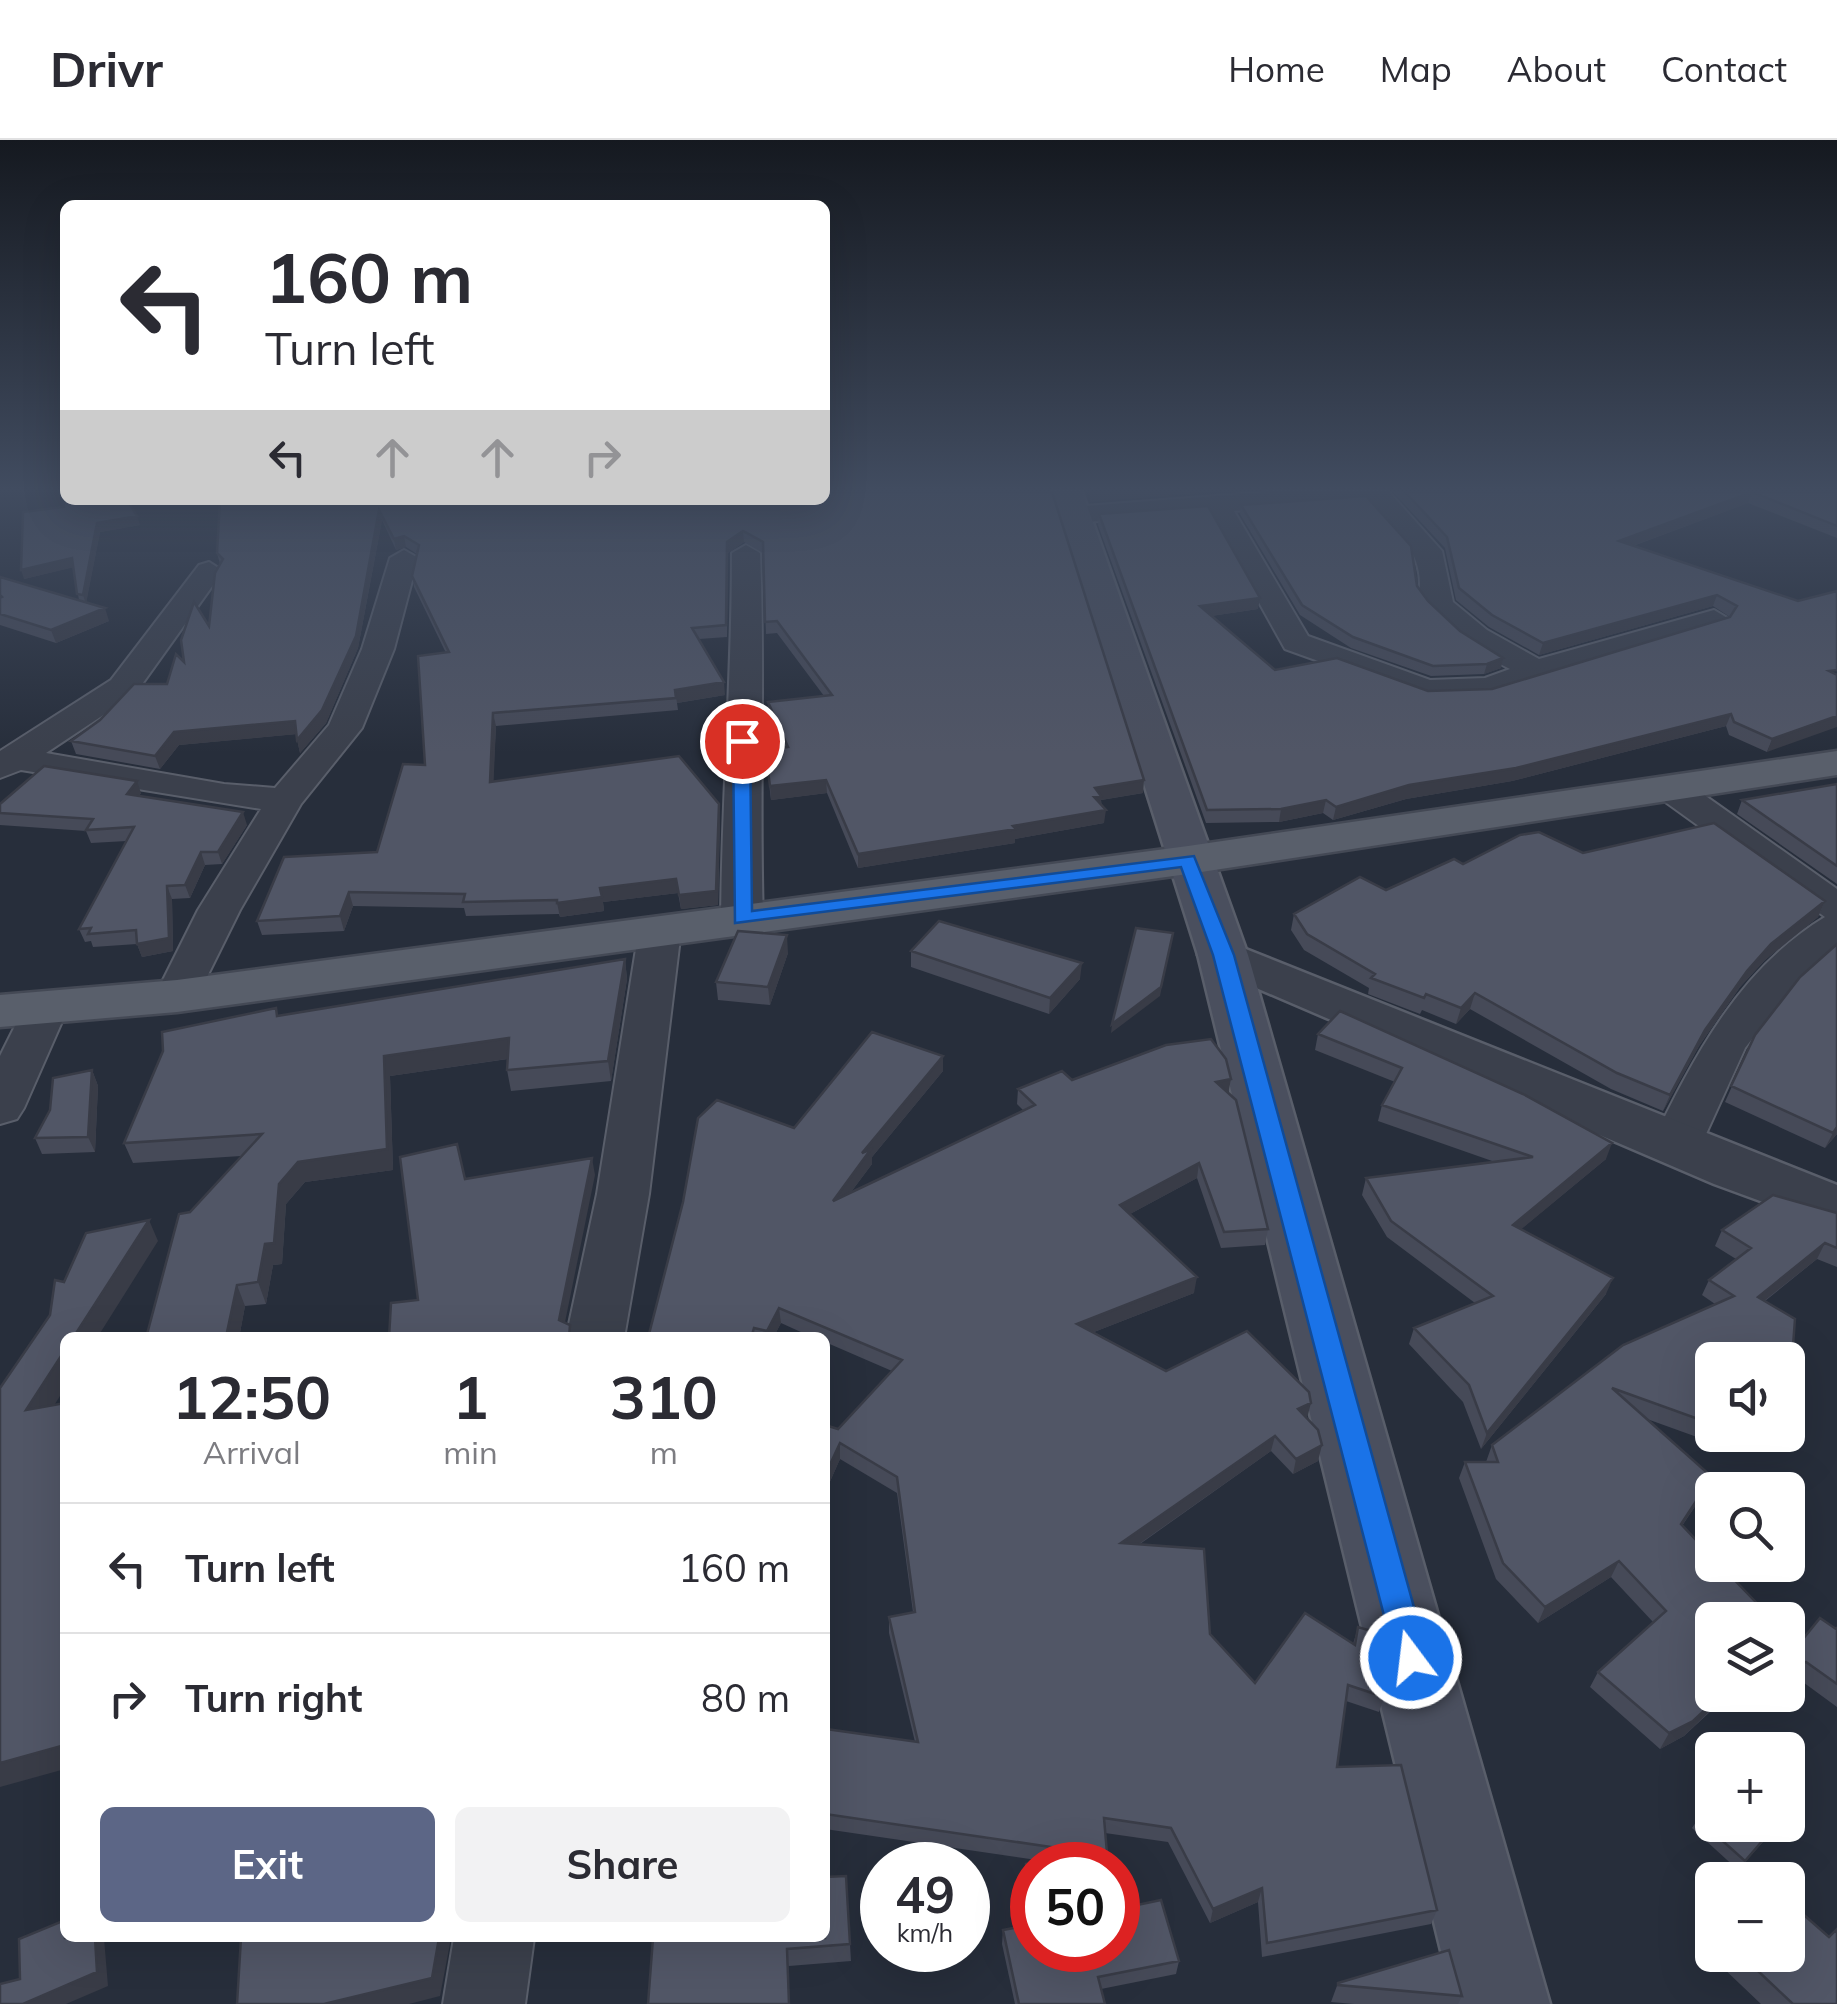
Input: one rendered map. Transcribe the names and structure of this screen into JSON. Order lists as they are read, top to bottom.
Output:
{
  "page": {
    "header": "Drivr",
    "nav": [
      "Home",
      "Map",
      "About",
      "Contact"
    ],
    "turn": ["160 m", "Turn left"],
    "eta": [
      "12:50",
      "Arrival",
      "1",
      "min",
      "310",
      "m"
    ],
    "map_buttons": ["+", "−"],
    "list": [
      {
        "name": "Turn left",
        "value": "160 m"
      },
      {
        "name": "Turn right",
        "value": "80 m"
      }
    ],
    "buttons": ["Exit", "Share"],
    "speed": "49 km/h",
    "limit": "50"
  }
}
